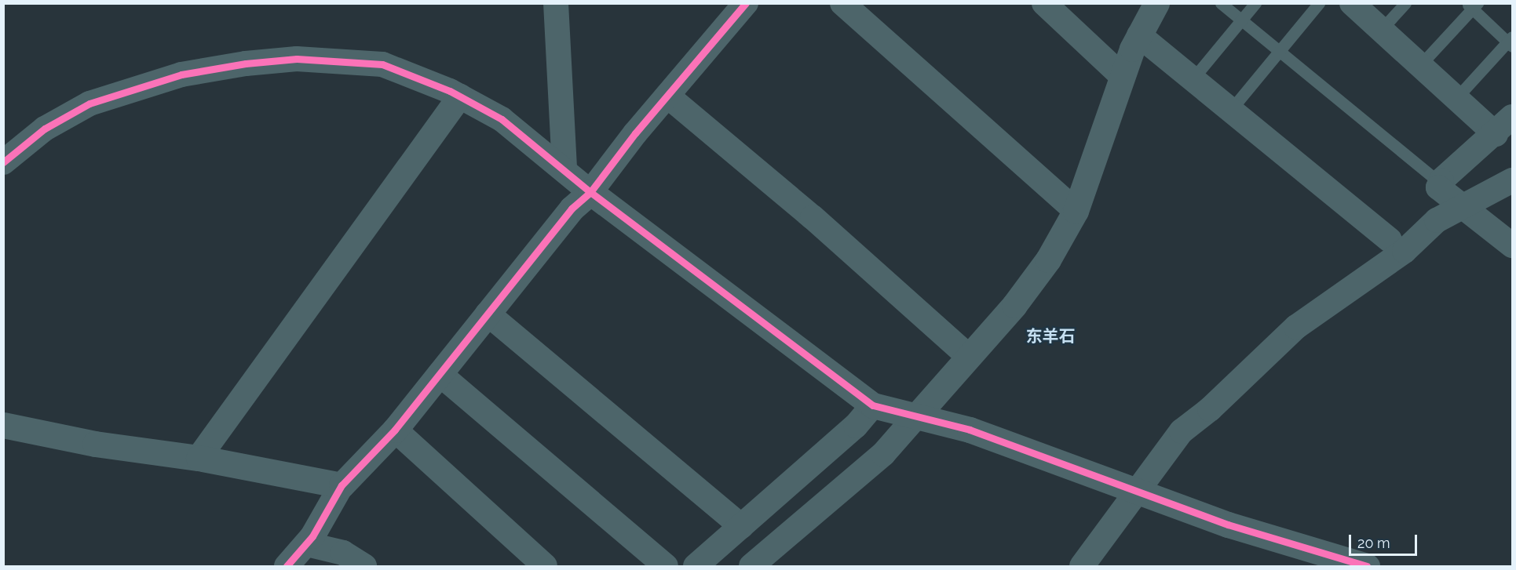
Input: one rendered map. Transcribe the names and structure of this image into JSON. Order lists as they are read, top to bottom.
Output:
{
  "districts": ["东羊石"],
  "scale_bar": "20 m"
}
